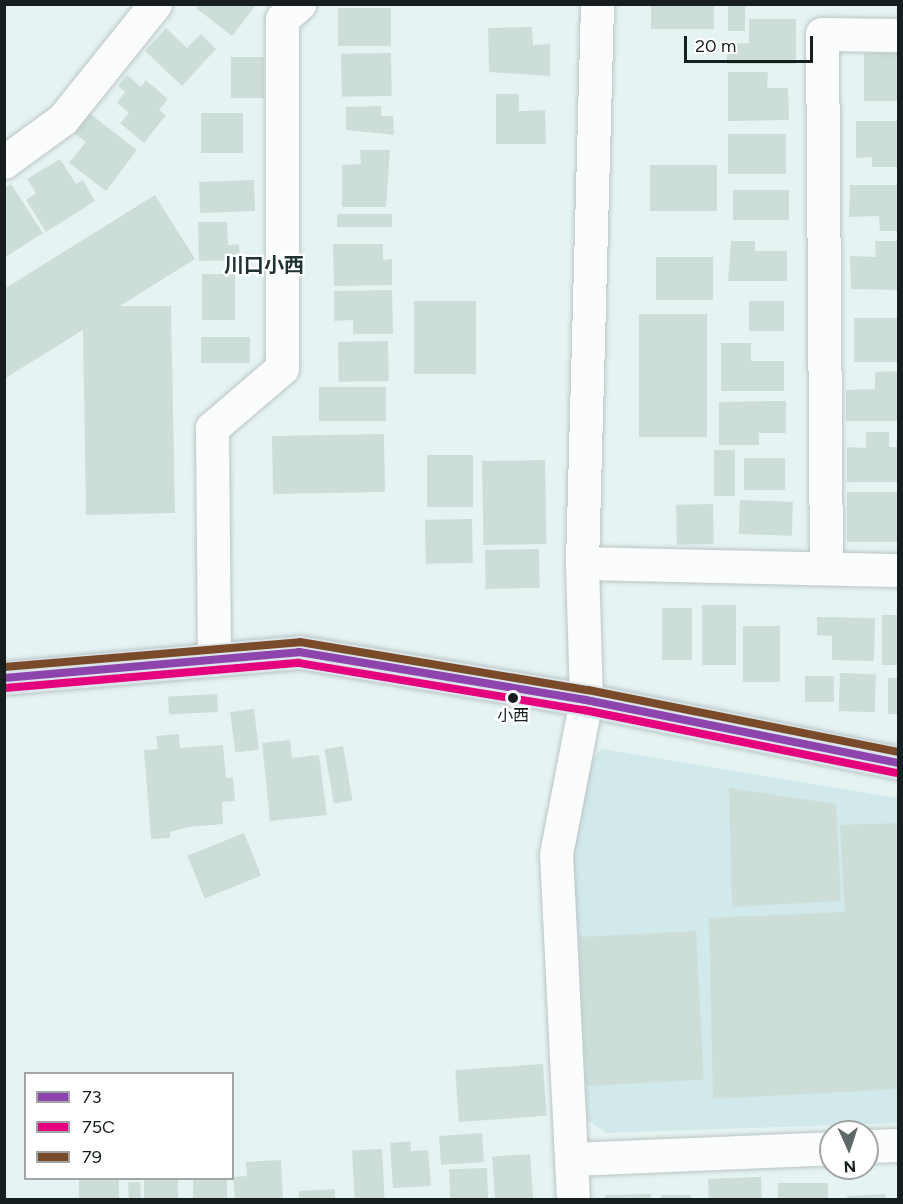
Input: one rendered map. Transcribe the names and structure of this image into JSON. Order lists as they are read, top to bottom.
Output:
{
  "districts": ["川口小西"],
  "places": ["小西"],
  "lines": ["transit line 79", "transit line 73", "transit line 75C"],
  "legend": ["73", "75C", "79"],
  "scale_bar": "20 m",
  "north": "bottom"
}
